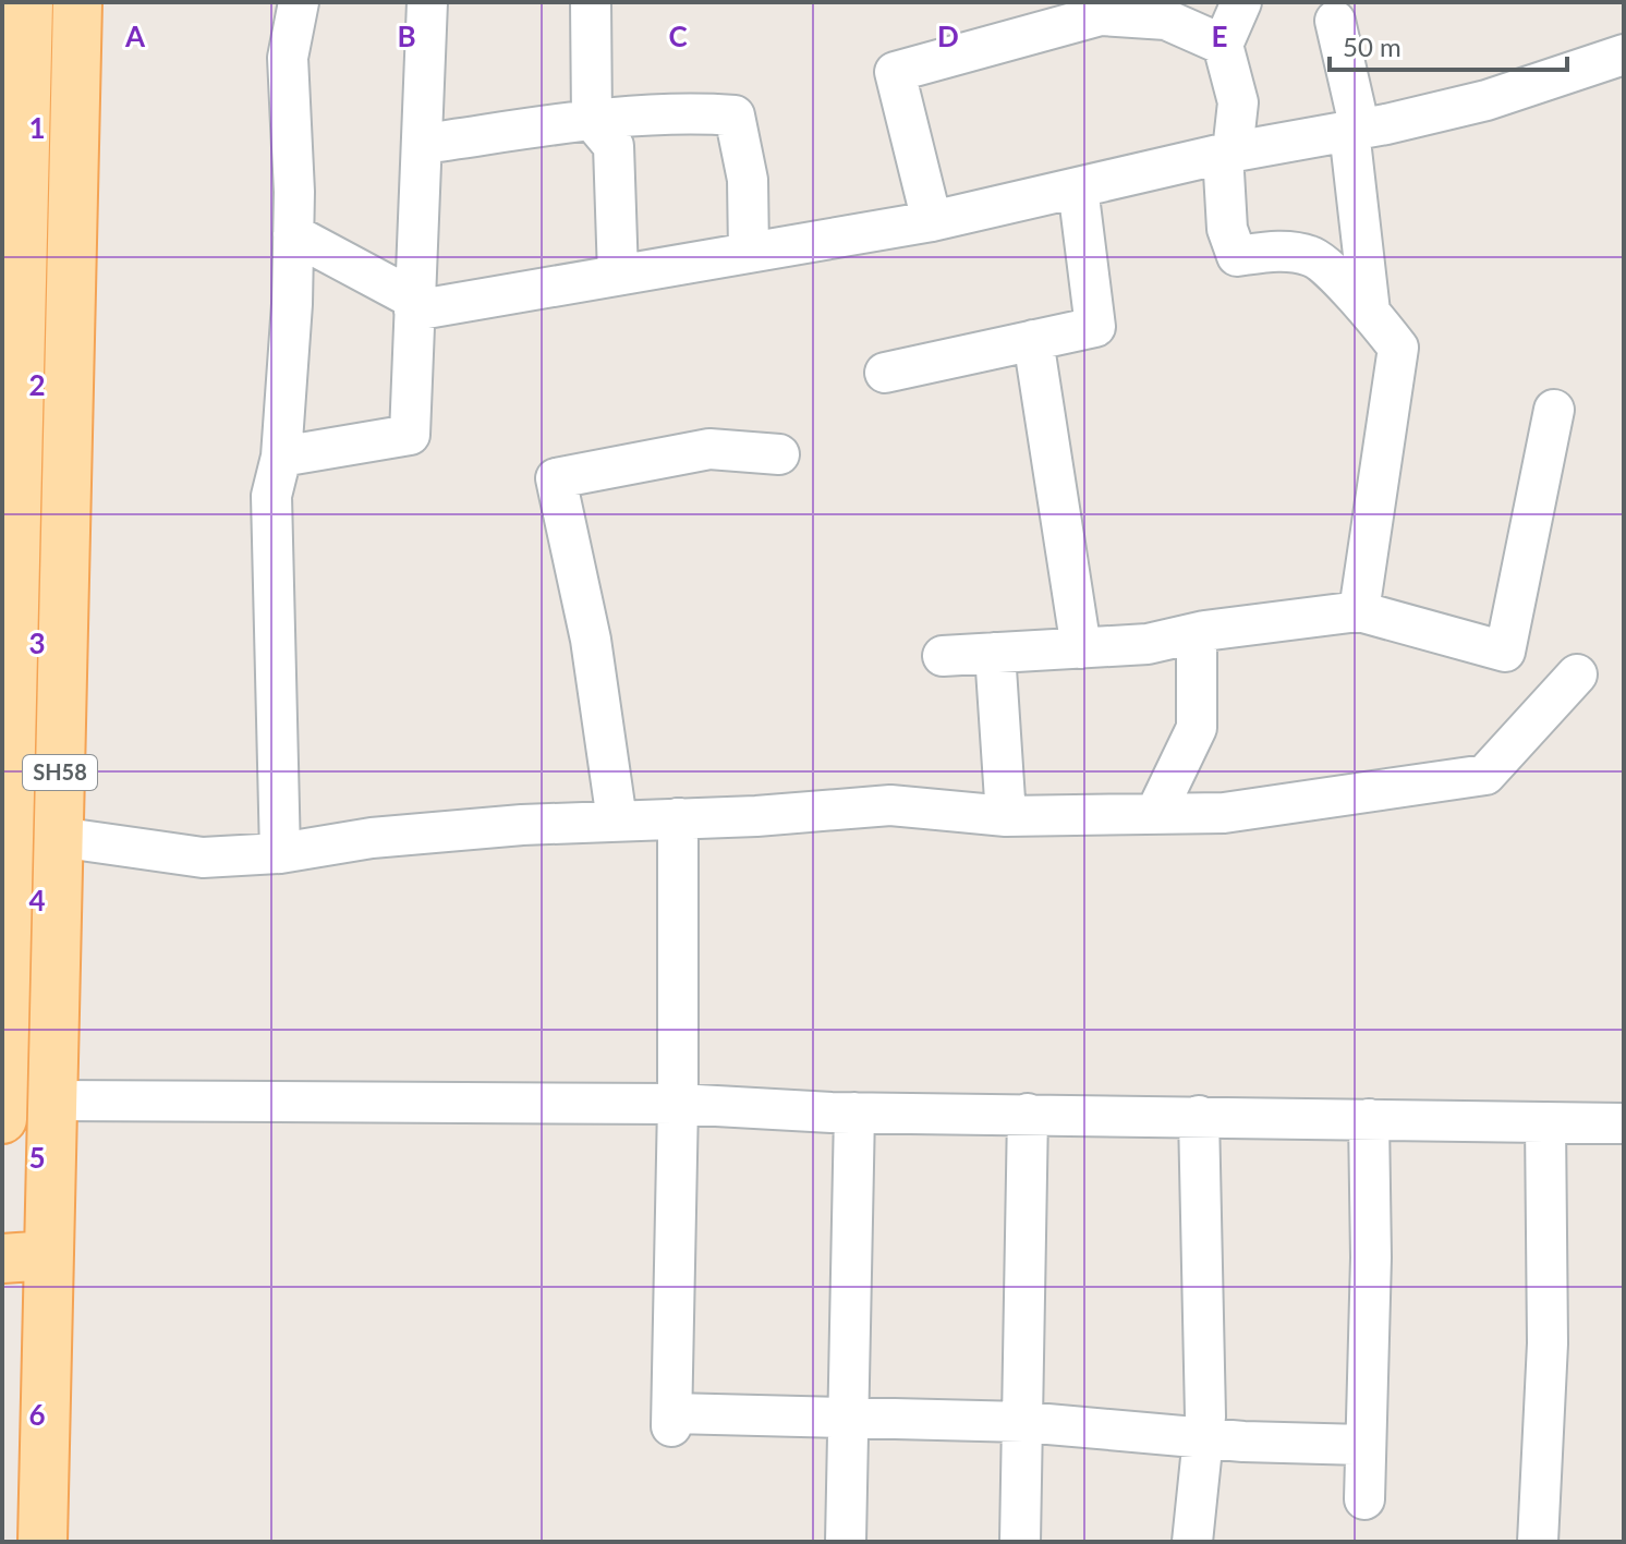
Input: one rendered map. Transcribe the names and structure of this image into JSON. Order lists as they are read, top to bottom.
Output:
{
  "streets": {
    "main road": ["SH58"]
  },
  "scale_bar": "50 m",
  "grid": {
    "columns": [
      "A",
      "B",
      "C",
      "D",
      "E"
    ],
    "rows": [
      "1",
      "2",
      "3",
      "4",
      "5",
      "6"
    ]
  }
}
